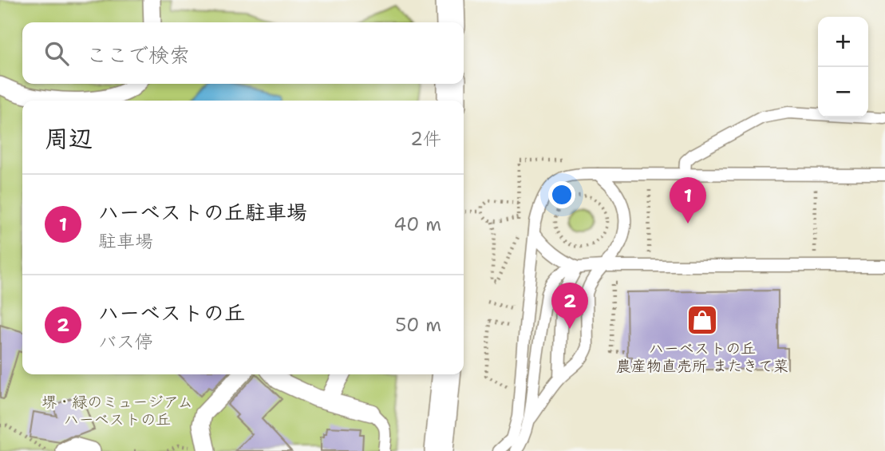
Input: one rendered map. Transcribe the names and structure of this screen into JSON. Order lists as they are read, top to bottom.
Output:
{
  "parks": ["堺・緑のミュージアム ハーベストの丘"],
  "places": {
    "shop": ["ハーベストの丘 農産物直売所 またきて菜"]
  },
  "page": {
    "map_buttons": ["+", "−"],
    "search": "ここで検索",
    "heading": ["周辺", "2件"],
    "list": [
      {
        "mark": "1",
        "name": "ハーベストの丘駐車場",
        "note": "駐車場",
        "value": "40 m"
      },
      {
        "mark": "2",
        "name": "ハーベストの丘",
        "note": "バス停",
        "value": "50 m"
      }
    ],
    "pins": ["1", "2"]
  }
}
